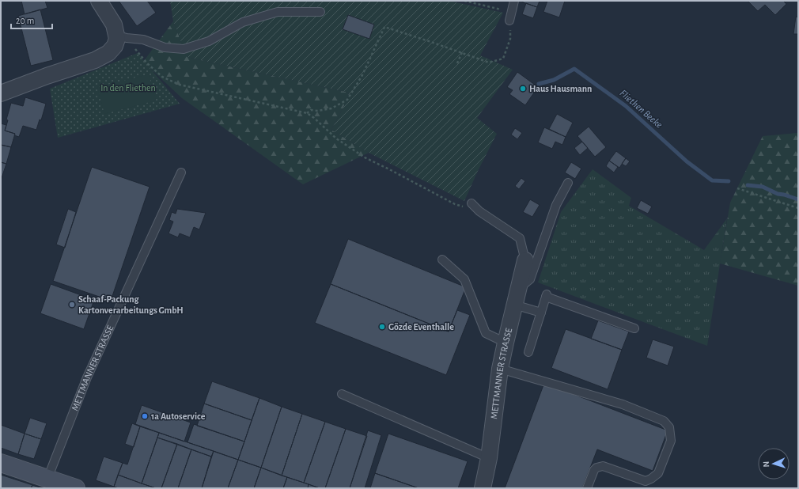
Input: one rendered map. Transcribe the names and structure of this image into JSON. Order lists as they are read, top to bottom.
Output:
{
  "streets": {
    "street": ["METTMANNER STRASSE"]
  },
  "water": ["Fliethen Beeke"],
  "parks": ["In den Fliethen"],
  "places": [
    "Haus Hausmann",
    "Schaaf-Packung Kartonverarbeitungs GmbH",
    "Gözde Eventhalle",
    "1a Autoservice"
  ],
  "scale_bar": "20 m",
  "north": "left"
}
